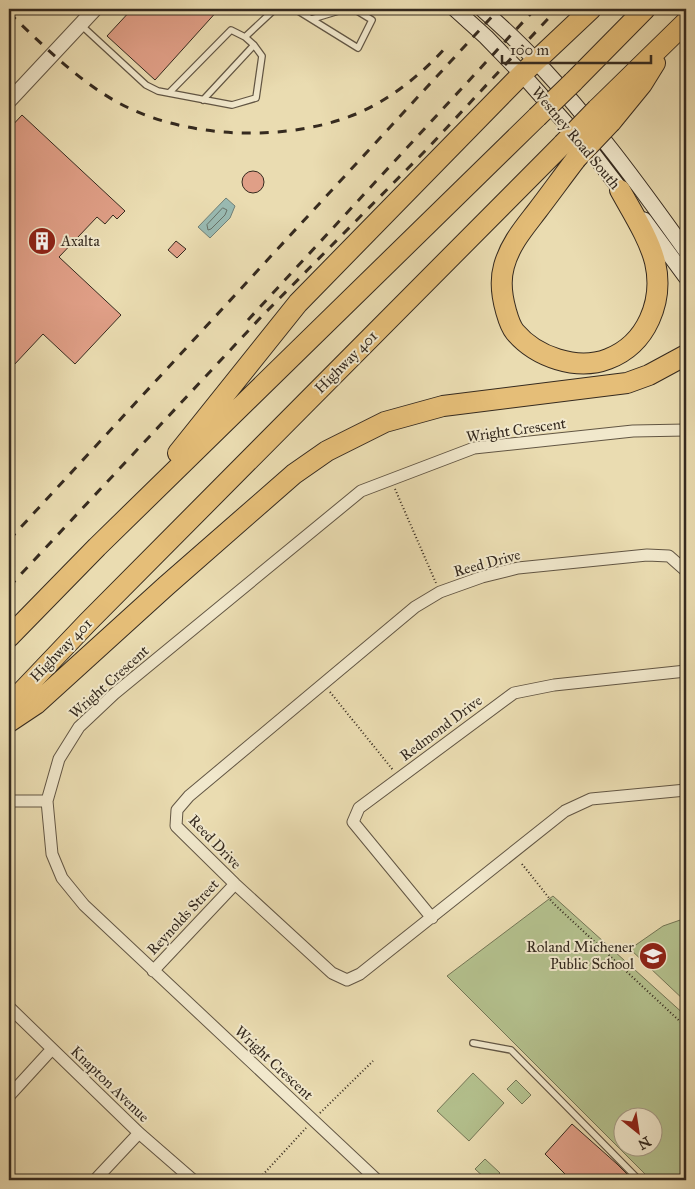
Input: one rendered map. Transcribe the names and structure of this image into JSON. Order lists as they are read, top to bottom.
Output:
{
  "streets": {
    "highway": ["Highway 401"],
    "main road": ["Westney Road South"],
    "street": [
      "Wright Crescent",
      "Reed Drive",
      "Redmond Drive",
      "Reynolds Street",
      "Knapton Avenue"
    ]
  },
  "crossings": [
    ["Wright Crescent", "Reynolds Street"],
    ["Reed Drive", "Redmond Drive"],
    ["Reed Drive", "Reynolds Street"]
  ],
  "places": {
    "building": ["Axalta"],
    "school or university": ["Roland Michener Public School"]
  },
  "scale_bar": "100 m",
  "north": "bottom right"
}
